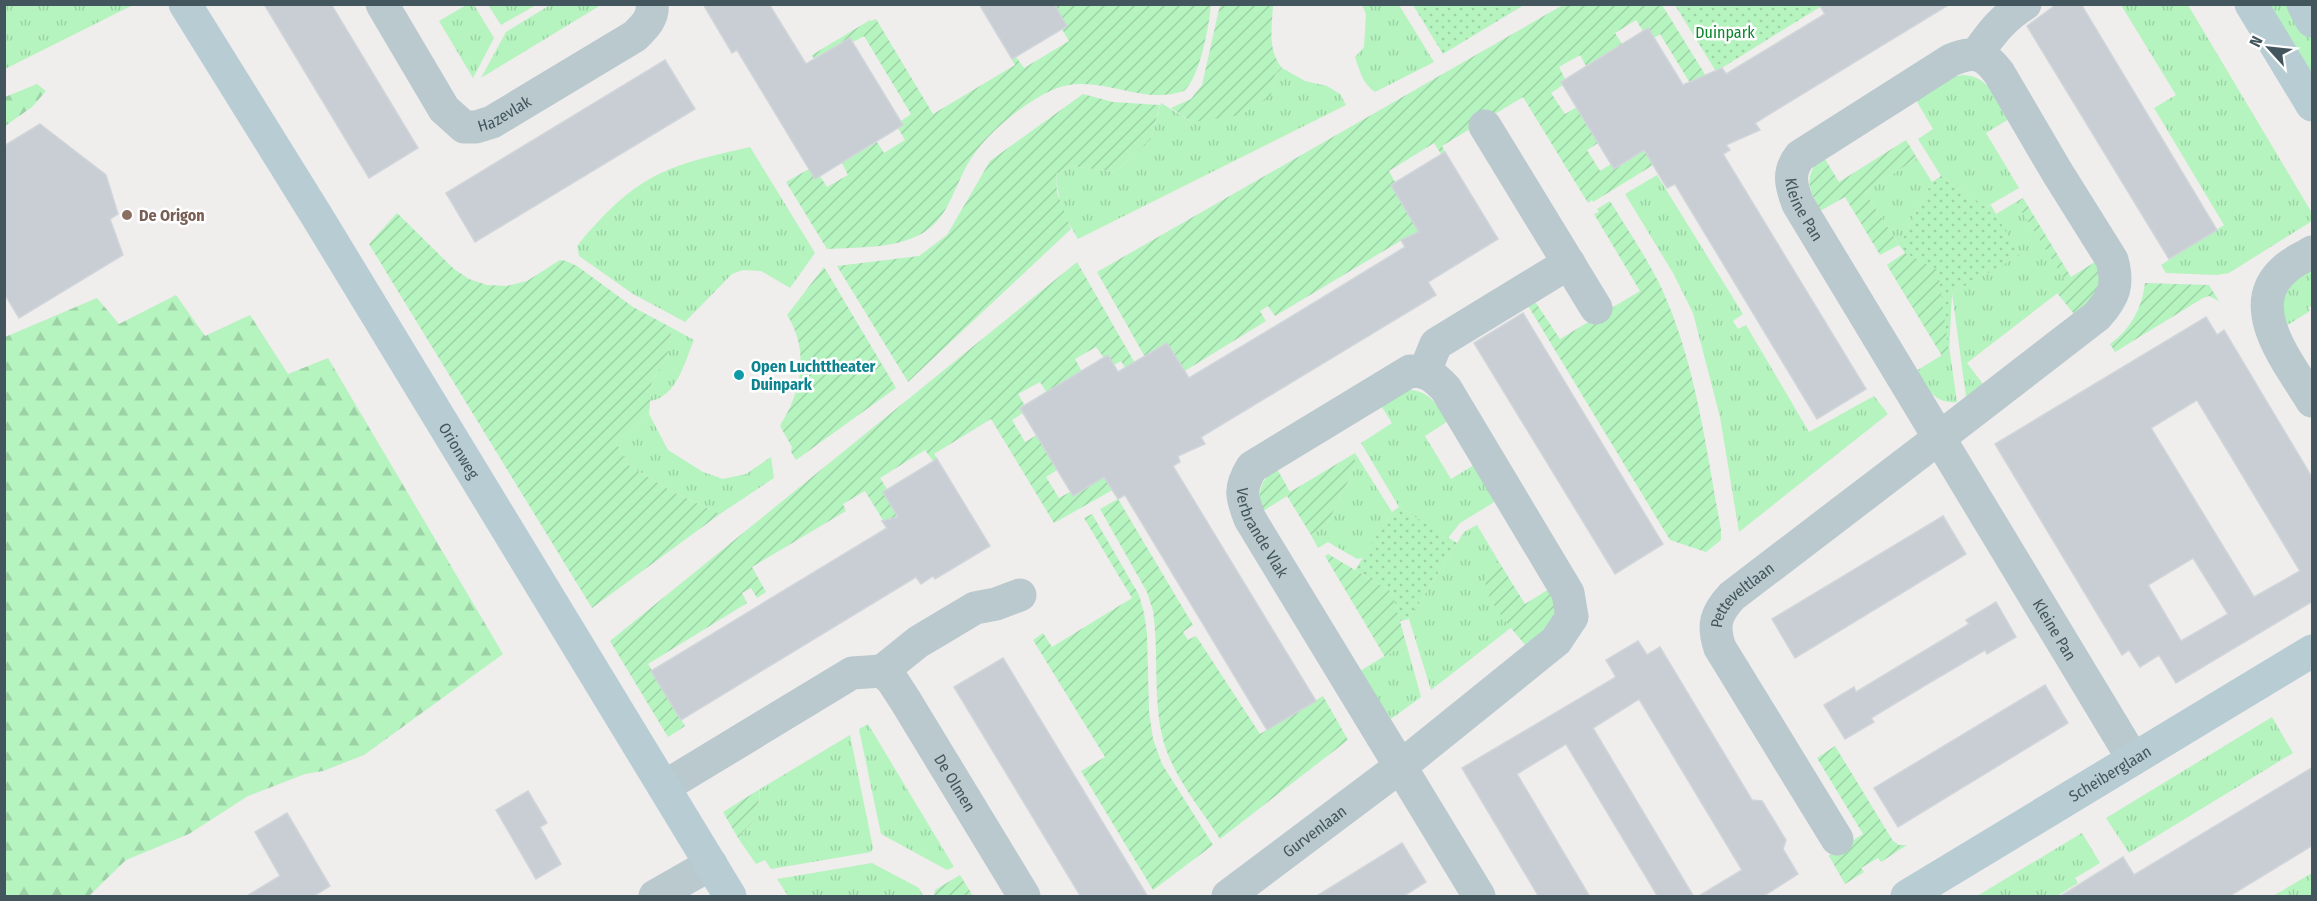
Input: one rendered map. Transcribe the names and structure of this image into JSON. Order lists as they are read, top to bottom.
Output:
{
  "streets": {
    "street": [
      "Hazevlak",
      "Kleine Pan",
      "Orionweg",
      "Verbrande Vlak",
      "Petteveltlaan",
      "Scheiberglaan",
      "De Olmen",
      "Gurvenlaan"
    ]
  },
  "crossings": [
    ["Kleine Pan", "Petteveltlaan"],
    ["Kleine Pan", "Scheiberglaan"],
    ["Verbrande Vlak", "Gurvenlaan"]
  ],
  "parks": ["Duinpark"],
  "places": ["De Origon", "Open Luchttheater Duinpark"],
  "north": "top left"
}
